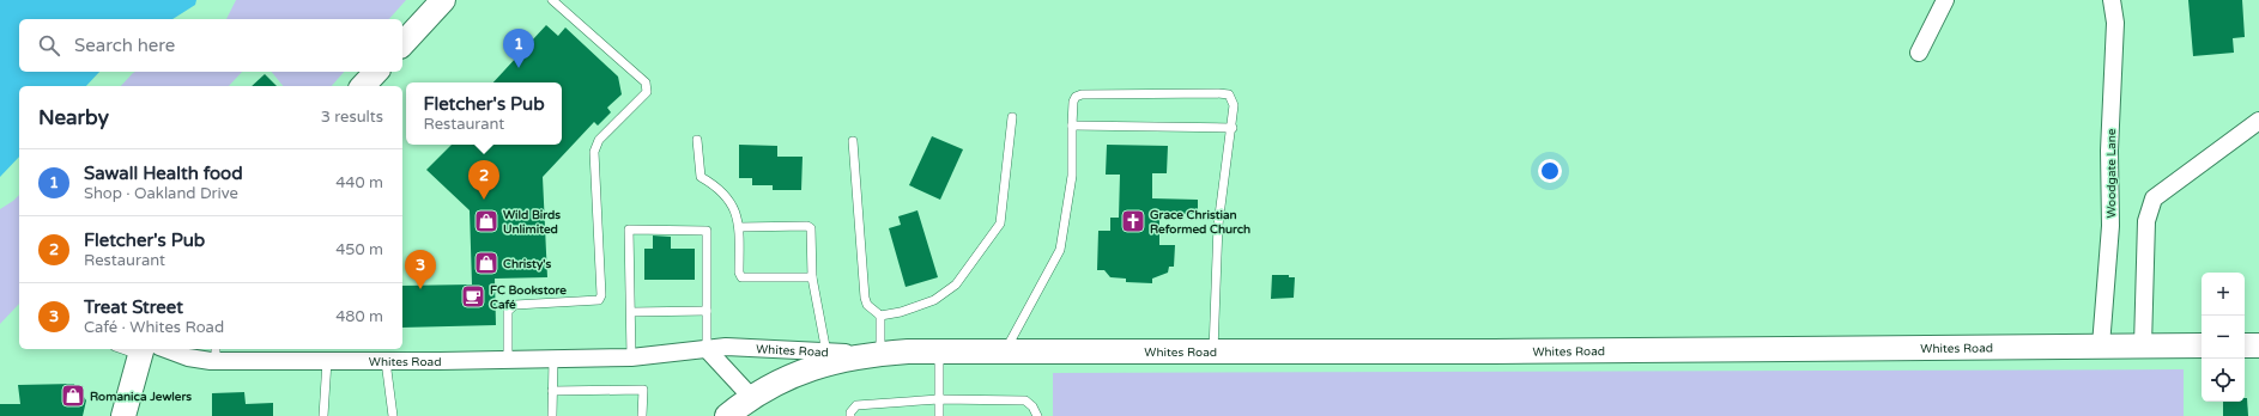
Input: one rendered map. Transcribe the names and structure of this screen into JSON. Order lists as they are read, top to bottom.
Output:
{
  "streets": {
    "street": ["Woodgate Lane", "Whites Road"]
  },
  "crossings": [
    ["Woodgate Lane", "Whites Road"]
  ],
  "places": {
    "shop": ["Wild Birds Unlimited", "Christy's", "Romanica Jewlers"],
    "church": ["Grace Christian Reformed Church"],
    "cafe": ["FC Bookstore Café"]
  },
  "page": {
    "search": "Search here",
    "pins": ["1", "2", "3"],
    "popup": ["Fletcher's Pub", "Restaurant"],
    "heading": ["Nearby", "3 results"],
    "list": [
      {
        "mark": "1",
        "name": "Sawall Health food",
        "note": "Shop · Oakland Drive",
        "value": "440 m"
      },
      {
        "mark": "2",
        "name": "Fletcher's Pub",
        "note": "Restaurant",
        "value": "450 m"
      },
      {
        "mark": "3",
        "name": "Treat Street",
        "note": "Café · Whites Road",
        "value": "480 m"
      }
    ],
    "map_buttons": ["+", "−"]
  }
}
